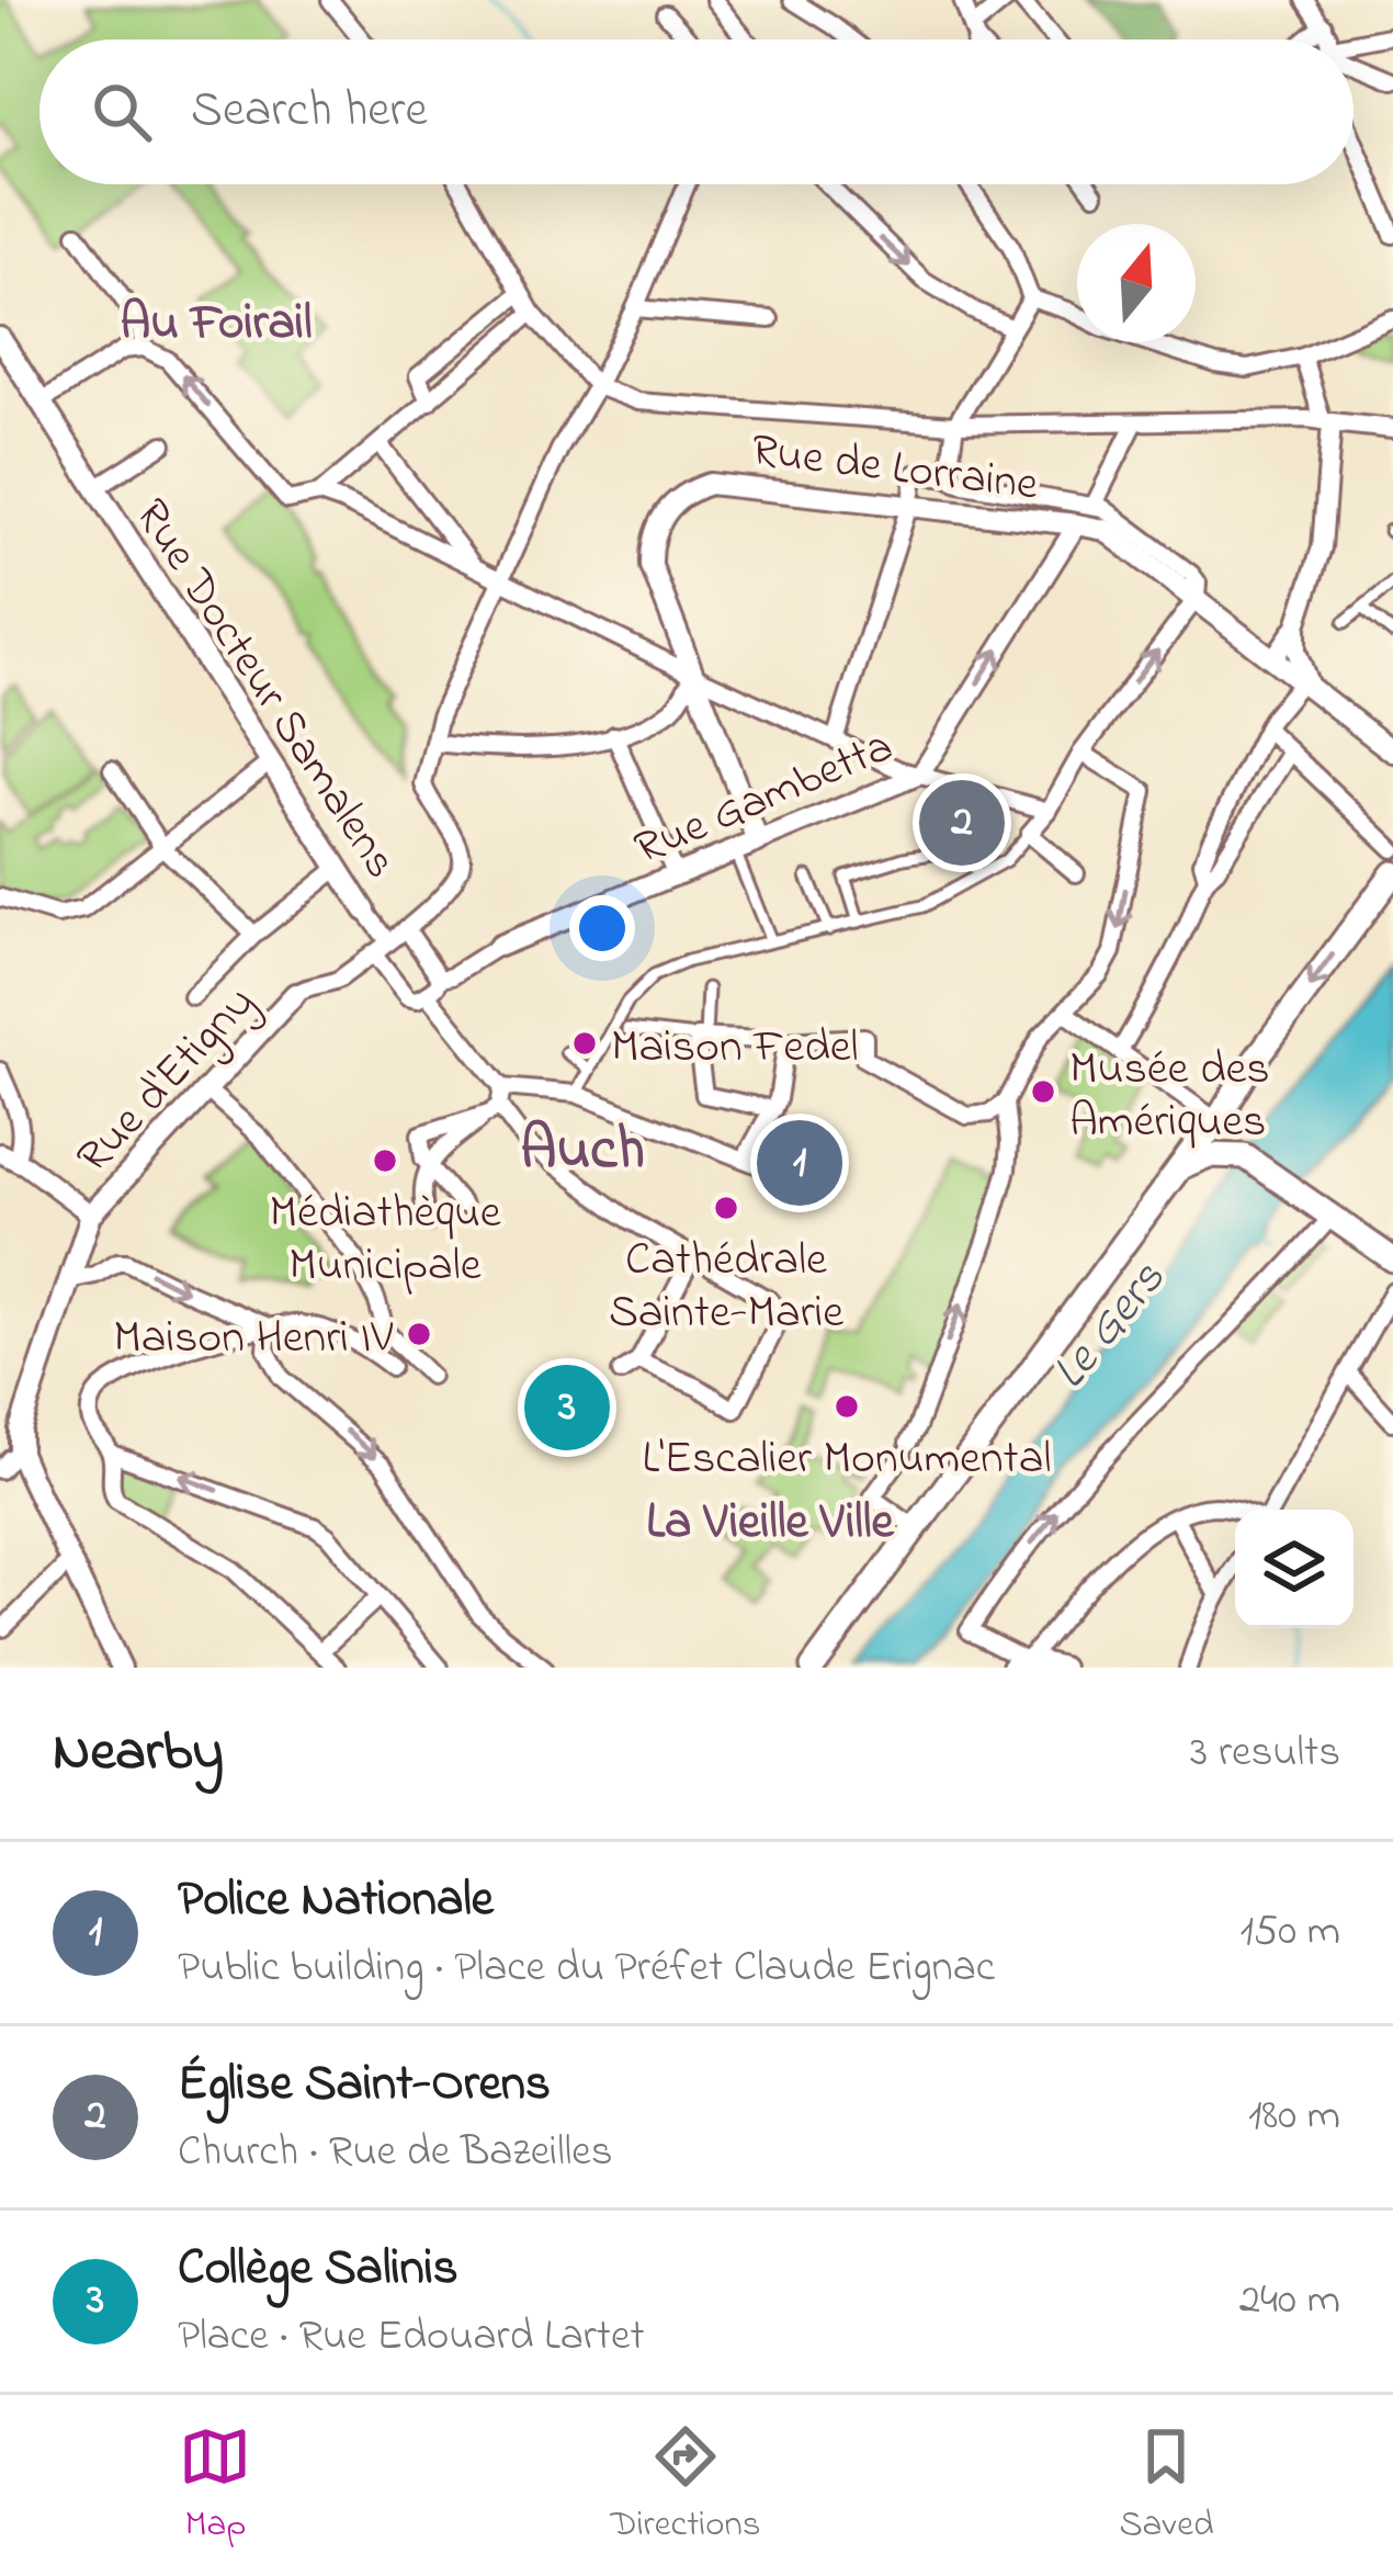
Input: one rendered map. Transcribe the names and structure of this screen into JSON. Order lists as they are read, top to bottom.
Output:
{
  "streets": {
    "main road": [
      "Rue de Lorraine",
      "Rue Docteur Samalens",
      "Rue Gambetta",
      "Rue d'Etigny"
    ]
  },
  "crossings": [
    ["Rue de Lorraine", "Rue Gambetta"],
    ["Rue Docteur Samalens", "Rue d'Etigny"]
  ],
  "districts": ["Au Foirail", "Auch", "La Vieille Ville"],
  "water": ["Le Gers"],
  "places": [
    "Maison Fedel",
    "Musée des Amériques",
    "Médiathèque Municipale",
    "Cathédrale Sainte-Marie",
    "Maison Henri IV",
    "L'Escalier Monumental"
  ],
  "north": "top",
  "page": {
    "search": "Search here",
    "pins": ["2", "1", "3"],
    "heading": ["Nearby", "3 results"],
    "list": [
      {
        "mark": "1",
        "name": "Police Nationale",
        "note": "Public building · Place du Préfet Claude Erignac",
        "value": "150 m"
      },
      {
        "mark": "2",
        "name": "Église Saint-Orens",
        "note": "Church · Rue de Bazeilles",
        "value": "180 m"
      },
      {
        "mark": "3",
        "name": "Collège Salinis",
        "note": "Place · Rue Edouard Lartet",
        "value": "240 m"
      }
    ],
    "nav": ["Map", "Directions", "Saved"]
  }
}
